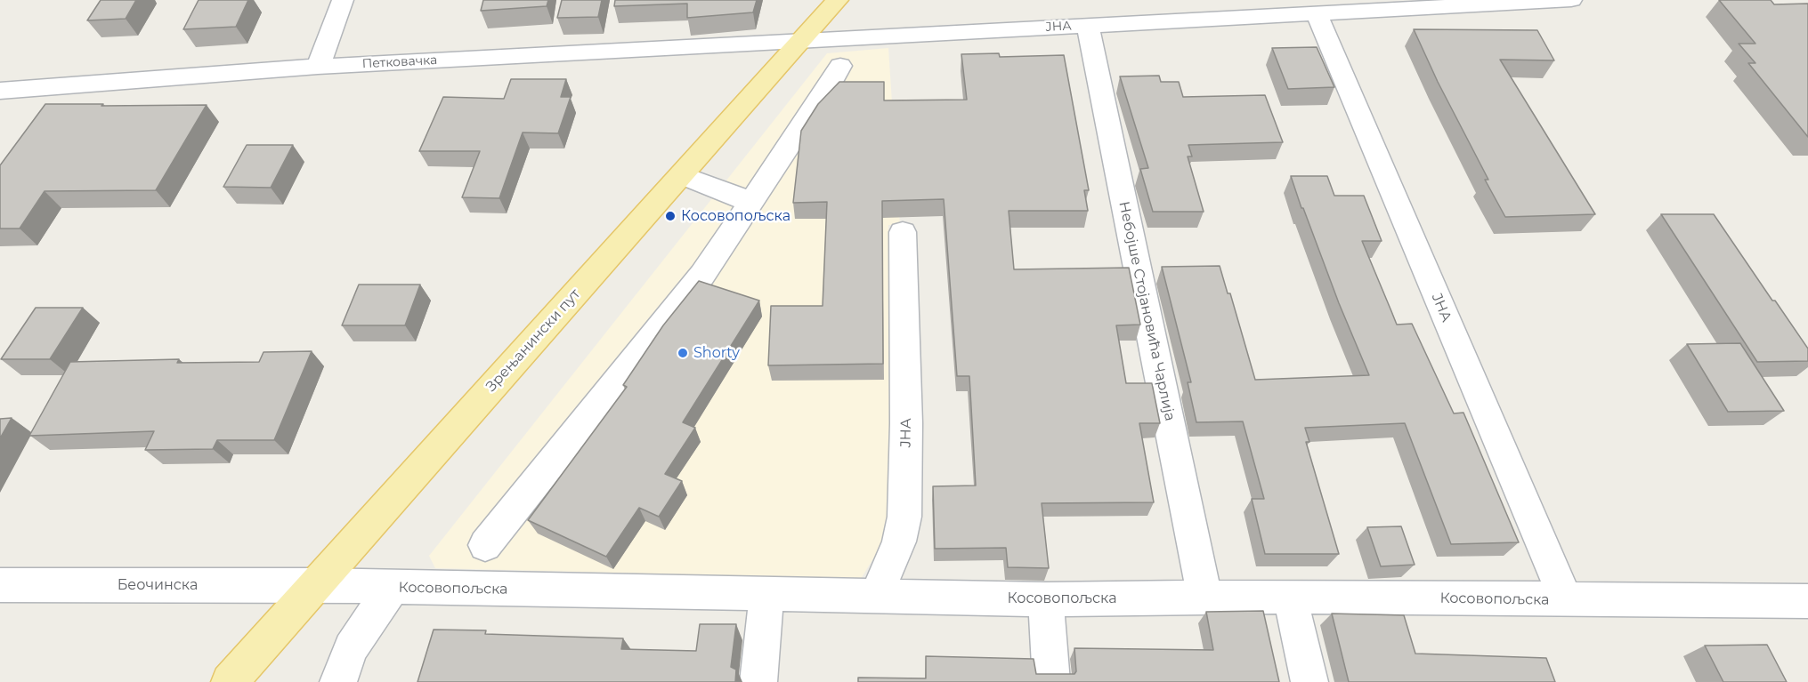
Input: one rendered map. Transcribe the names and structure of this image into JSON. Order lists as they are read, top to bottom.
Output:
{
  "streets": {
    "main road": ["Зрењанински пут"],
    "street": [
      "ЈНА",
      "Петковачка",
      "Небојше Стојановића Чарлија",
      "Беочинска",
      "Косовопољска"
    ]
  },
  "crossings": [
    ["ЈНА", "Петковачка"],
    ["ЈНА", "Небојше Стојановића Чарлија"],
    ["ЈНА", "Зрењанински пут"],
    ["ЈНА", "Косовопољска"],
    ["Петковачка", "Зрењанински пут"],
    ["Небојше Стојановића Чарлија", "Косовопољска"],
    ["Зрењанински пут", "Беочинска"],
    ["Зрењанински пут", "Косовопољска"],
    ["Беочинска", "Косовопољска"]
  ],
  "places": ["Косовопољска", "Shorty"]
}
